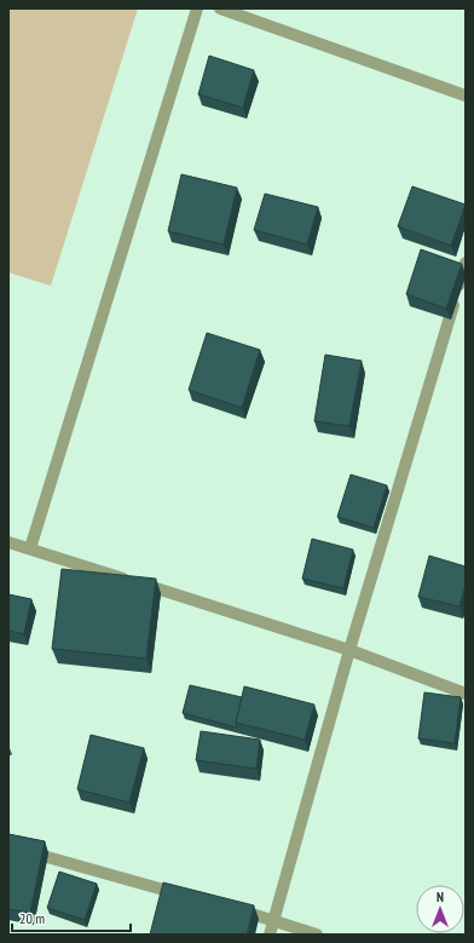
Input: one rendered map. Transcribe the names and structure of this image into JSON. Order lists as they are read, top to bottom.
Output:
{
  "scale_bar": "20 m",
  "north": "top"
}
